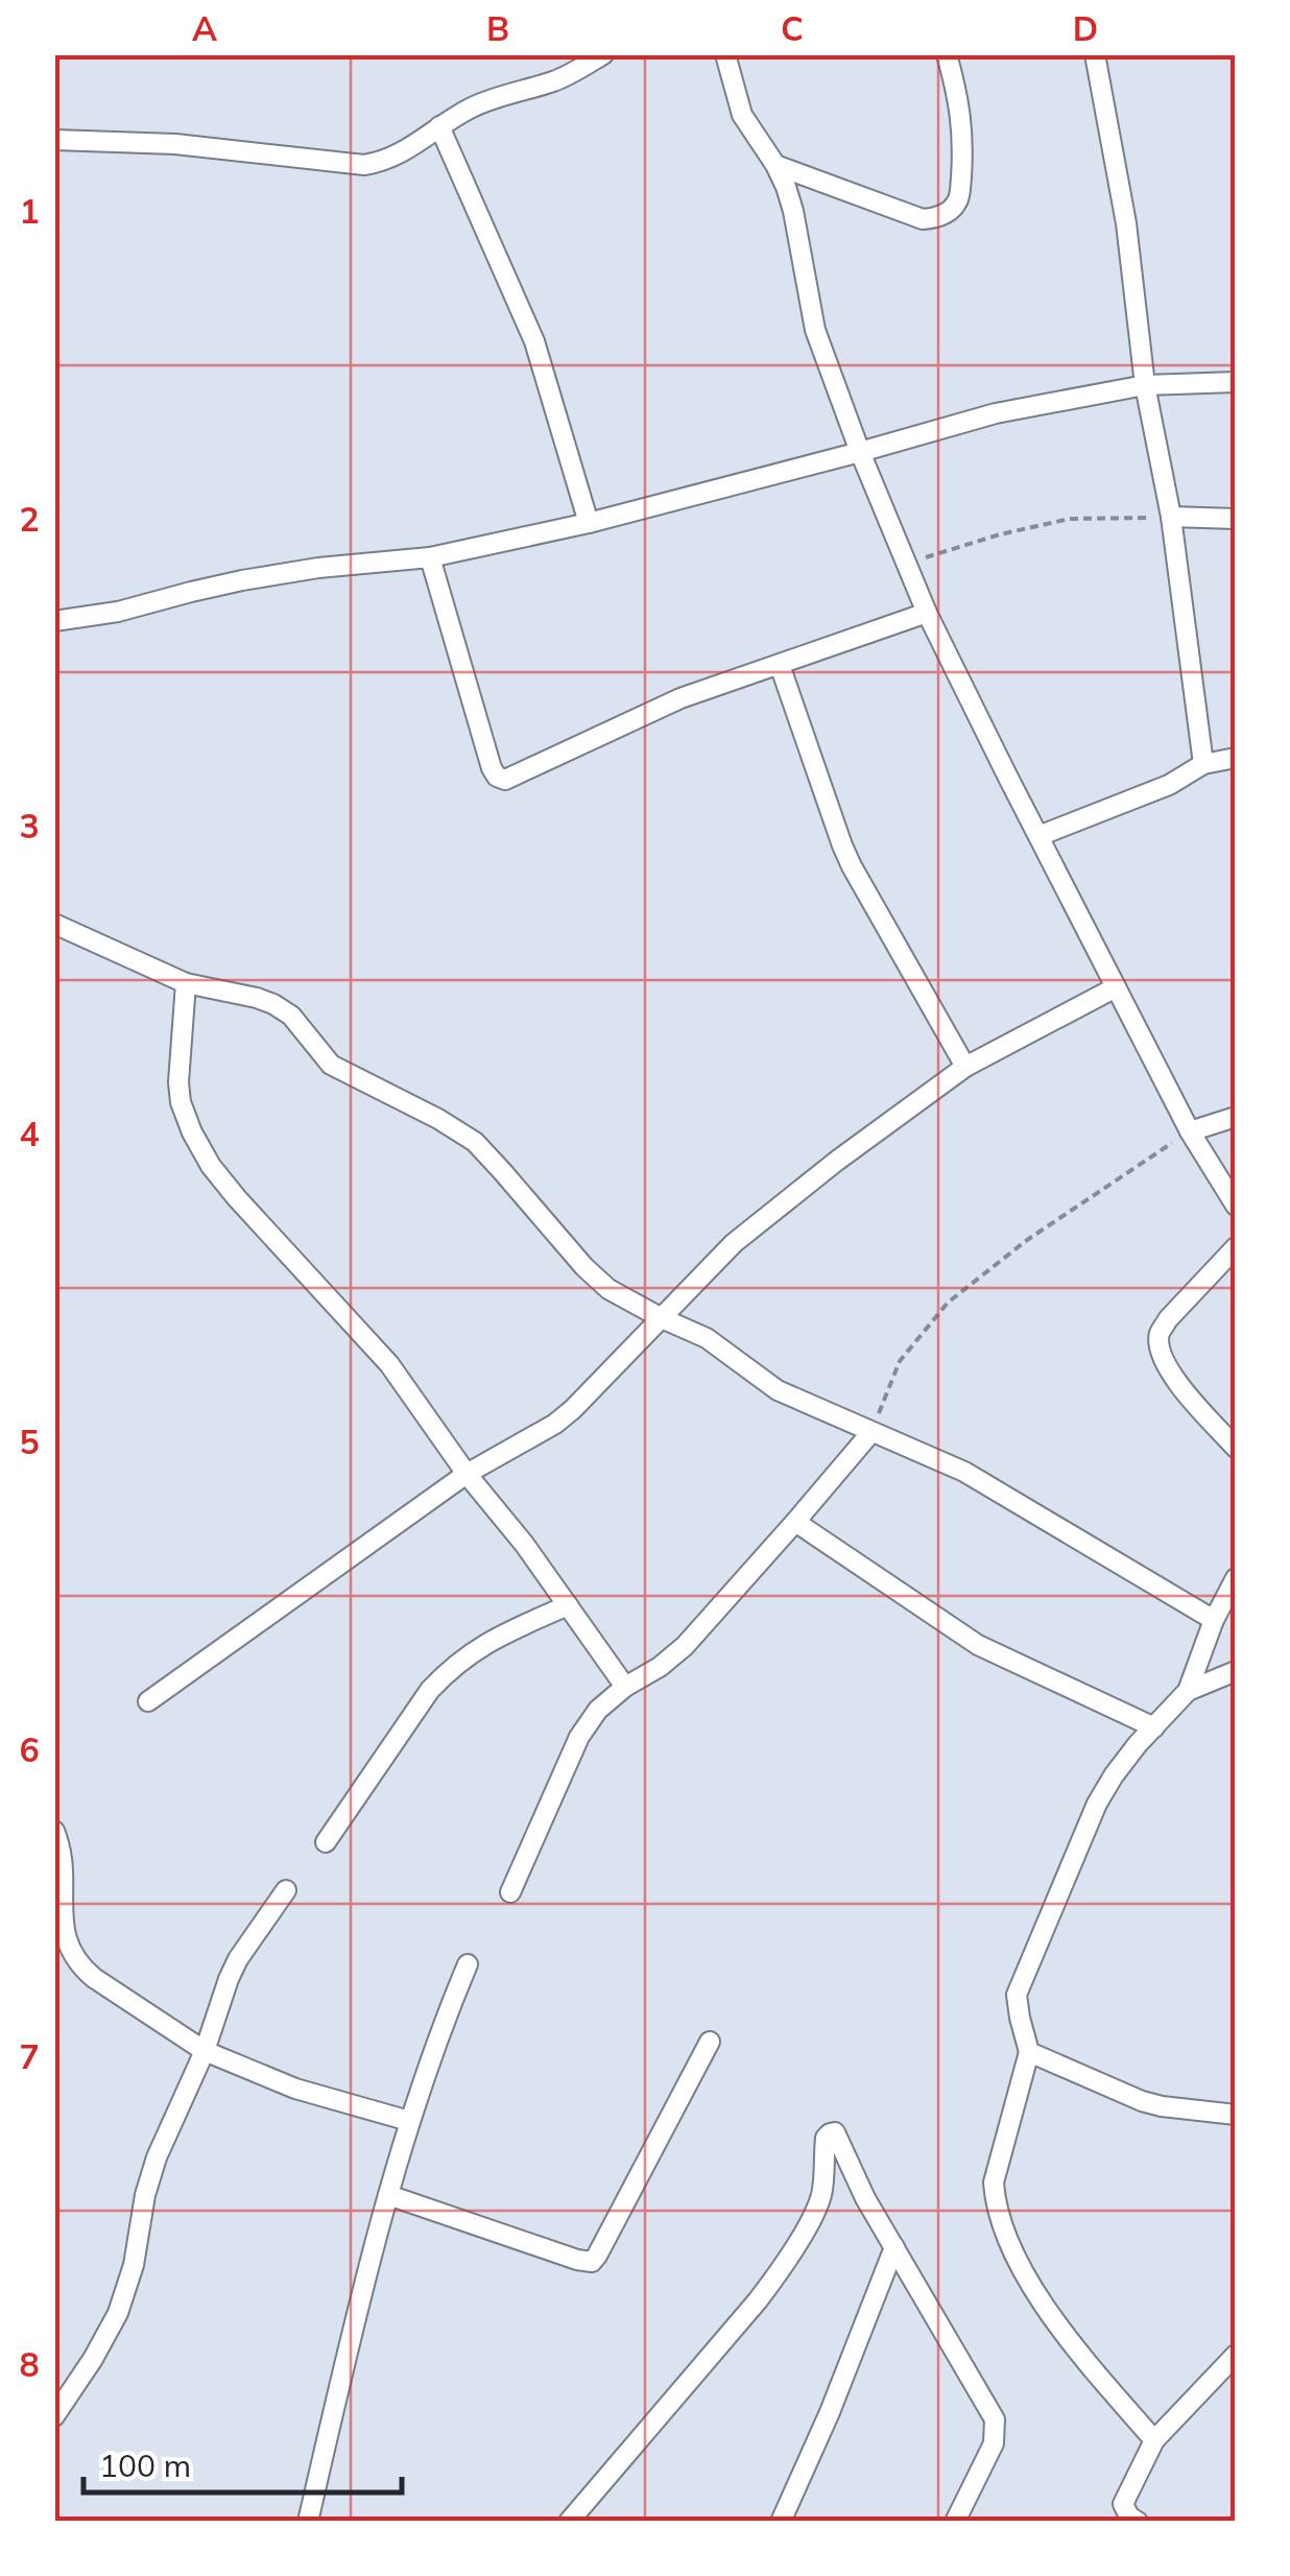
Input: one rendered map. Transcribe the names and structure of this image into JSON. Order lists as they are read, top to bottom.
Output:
{
  "scale_bar": "100 m",
  "grid": {
    "columns": [
      "A",
      "B",
      "C",
      "D"
    ],
    "rows": [
      "1",
      "2",
      "3",
      "4",
      "5",
      "6",
      "7",
      "8"
    ]
  }
}
